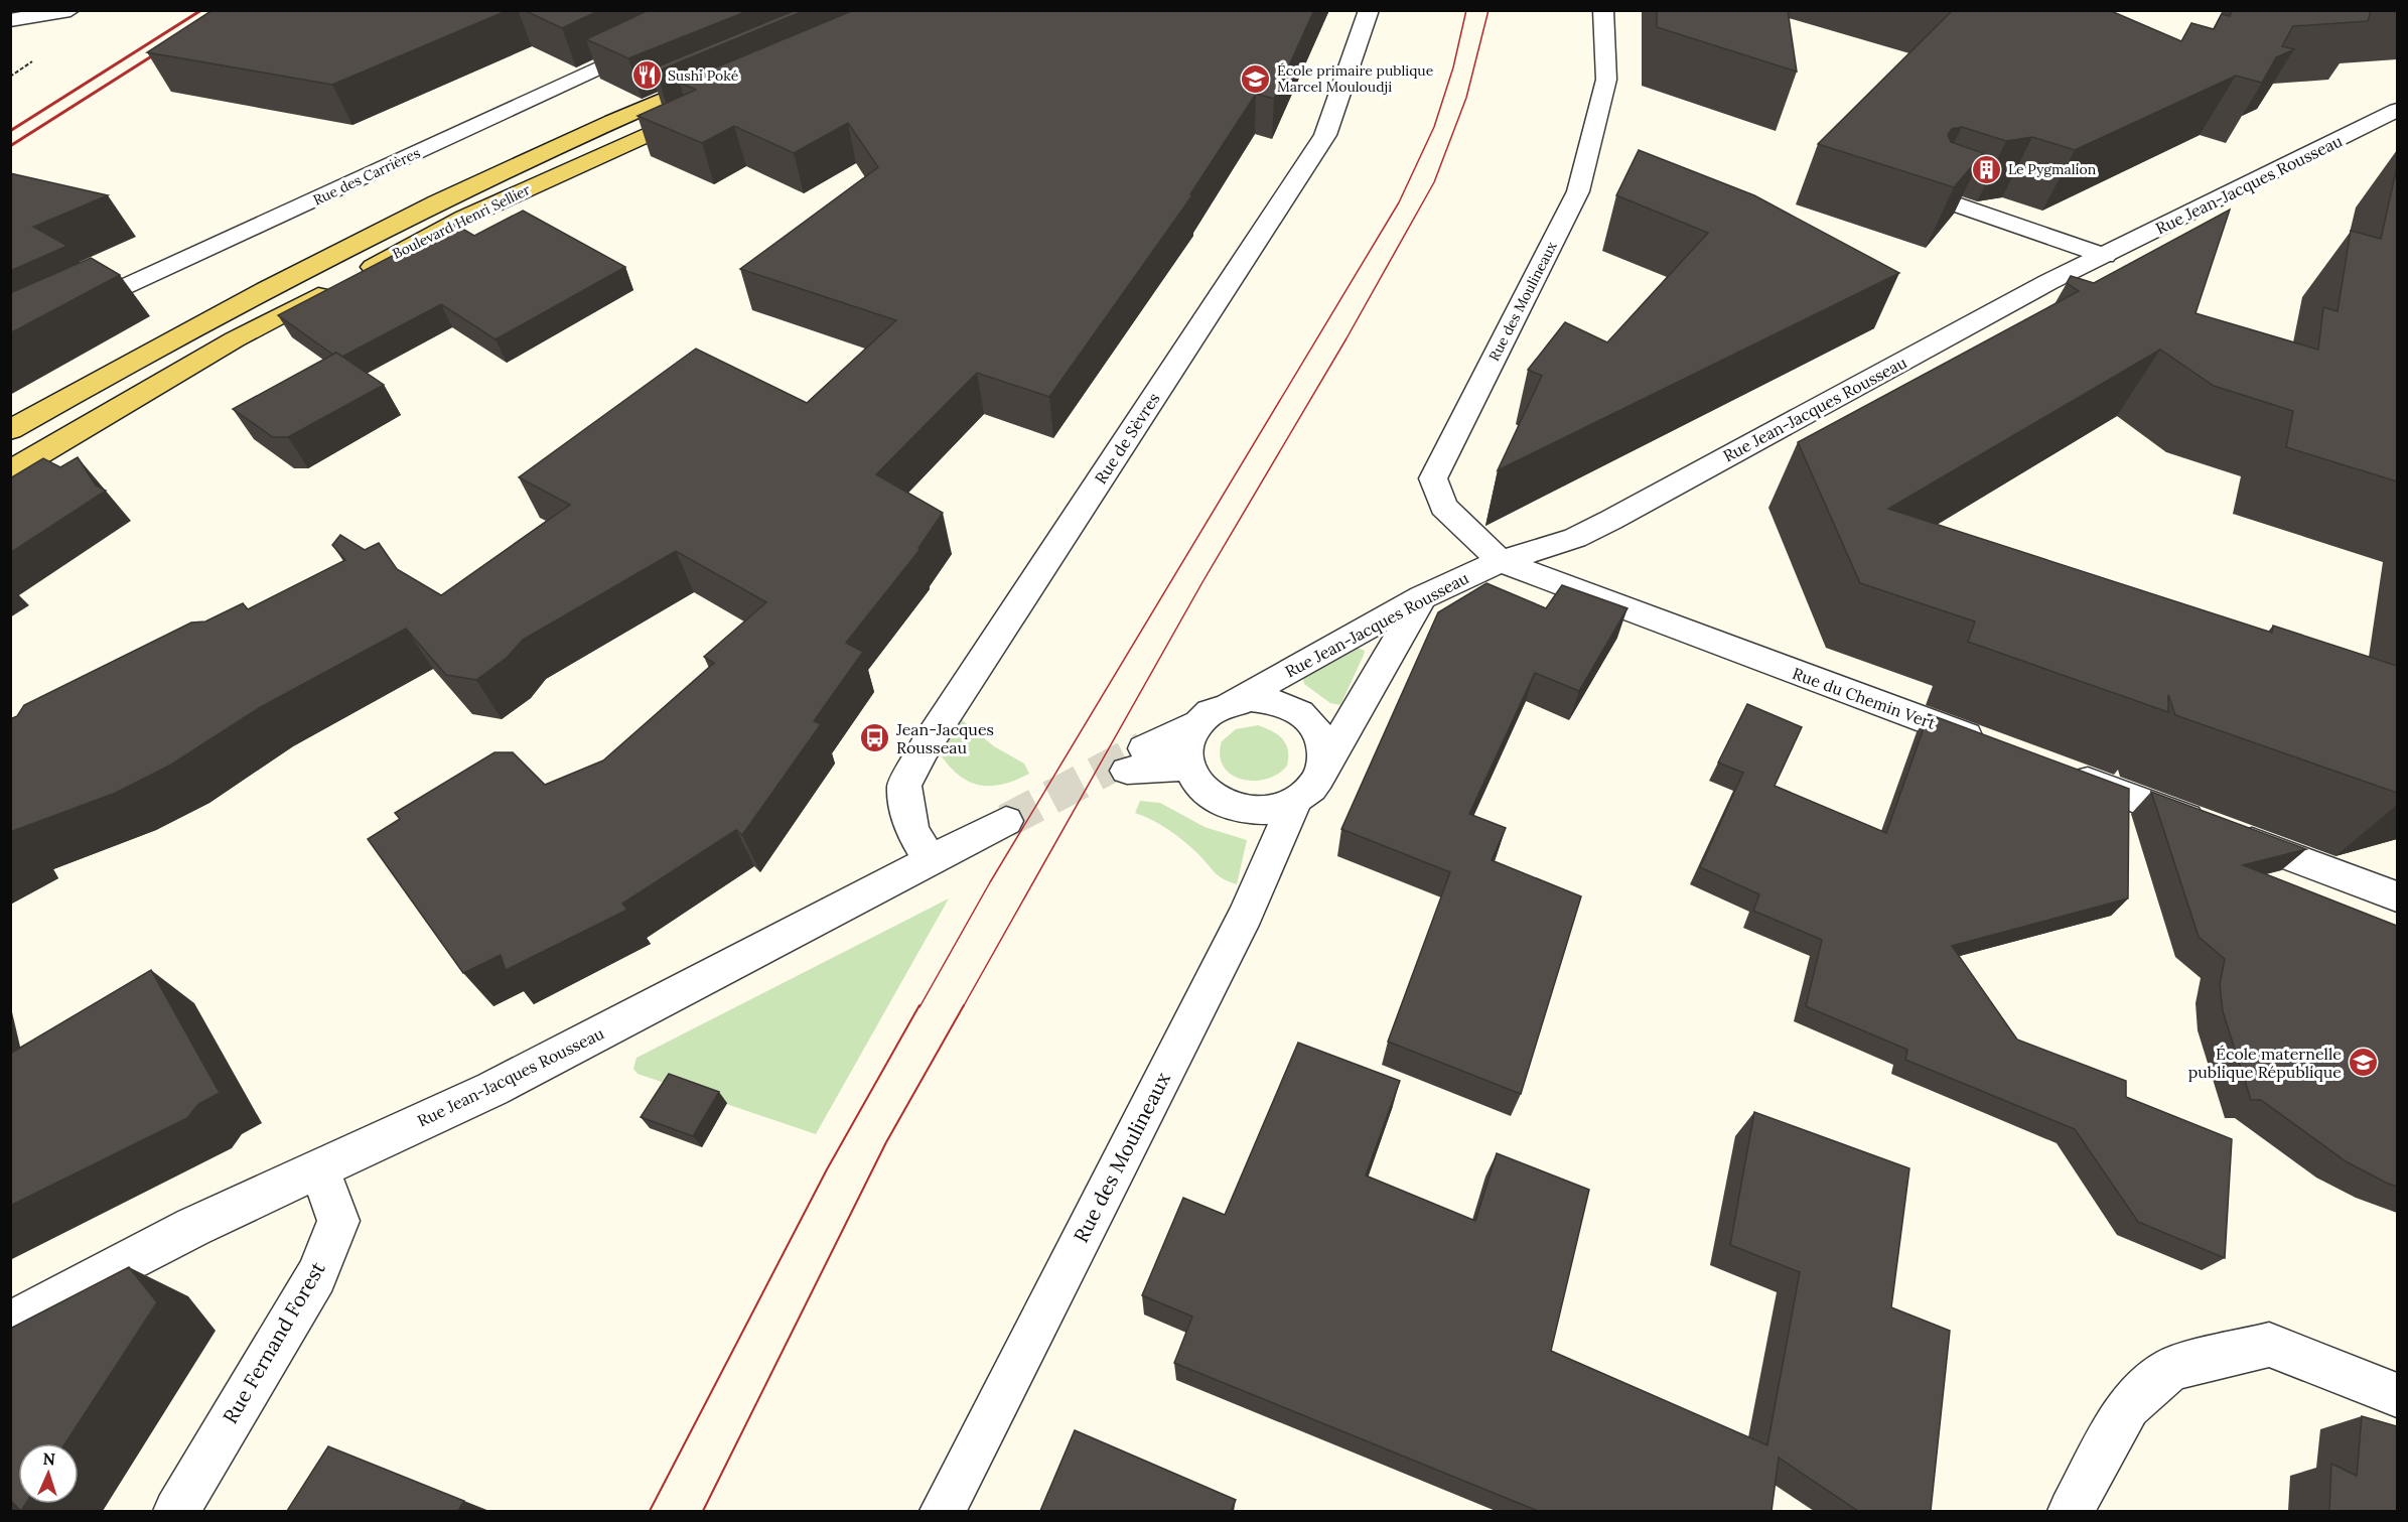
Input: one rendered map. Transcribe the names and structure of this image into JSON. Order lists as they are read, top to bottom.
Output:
{
  "streets": {
    "main road": ["Boulevard Henri Sellier"],
    "street": [
      "Rue des Carrières",
      "Rue Jean-Jacques Rousseau",
      "Rue des Moulineaux",
      "Rue de Sèvres",
      "Rue du Chemin Vert",
      "Rue Fernand Forest"
    ]
  },
  "crossings": [
    ["Rue Jean-Jacques Rousseau", "Rue des Moulineaux"],
    ["Rue Jean-Jacques Rousseau", "Rue de Sèvres"],
    ["Rue Jean-Jacques Rousseau", "Rue du Chemin Vert"],
    ["Rue Jean-Jacques Rousseau", "Rue Fernand Forest"],
    ["Rue des Moulineaux", "Rue du Chemin Vert"]
  ],
  "places": {
    "restaurant": ["Sushi Poké"],
    "school or university": ["École primaire publique Marcel Mouloudji", "École maternelle publique République"],
    "building": ["Le Pygmalion"],
    "bus stop": ["Jean-Jacques Rousseau"]
  },
  "north": "top"
}
